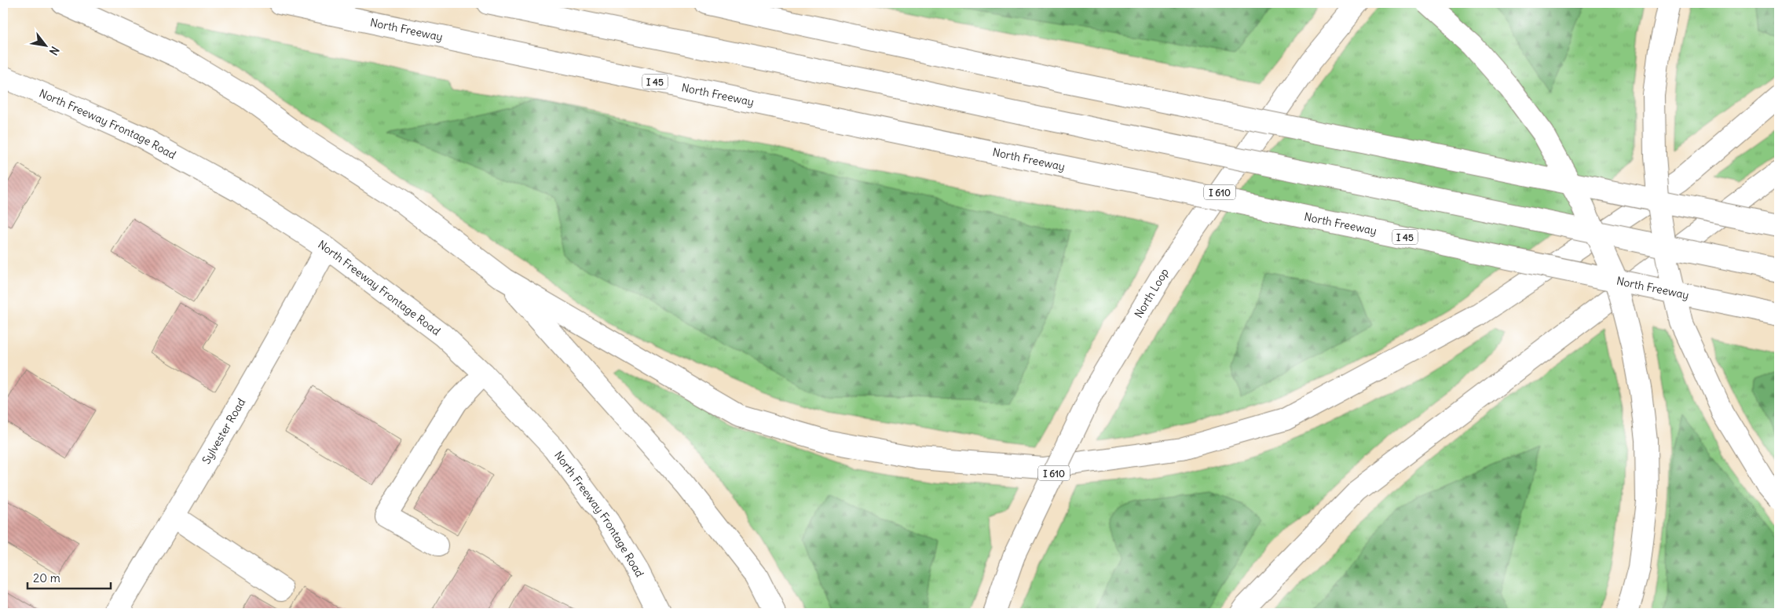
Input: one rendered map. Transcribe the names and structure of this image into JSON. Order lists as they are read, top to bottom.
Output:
{
  "streets": {
    "main road": [
      "North Freeway",
      "I 45",
      "North Freeway Frontage Road",
      "I 610",
      "North Loop",
      "Sylvester Road"
    ]
  },
  "crossings": [
    ["North Freeway Frontage Road", "Sylvester Road"]
  ],
  "scale_bar": "20 m",
  "north": "bottom right"
}
